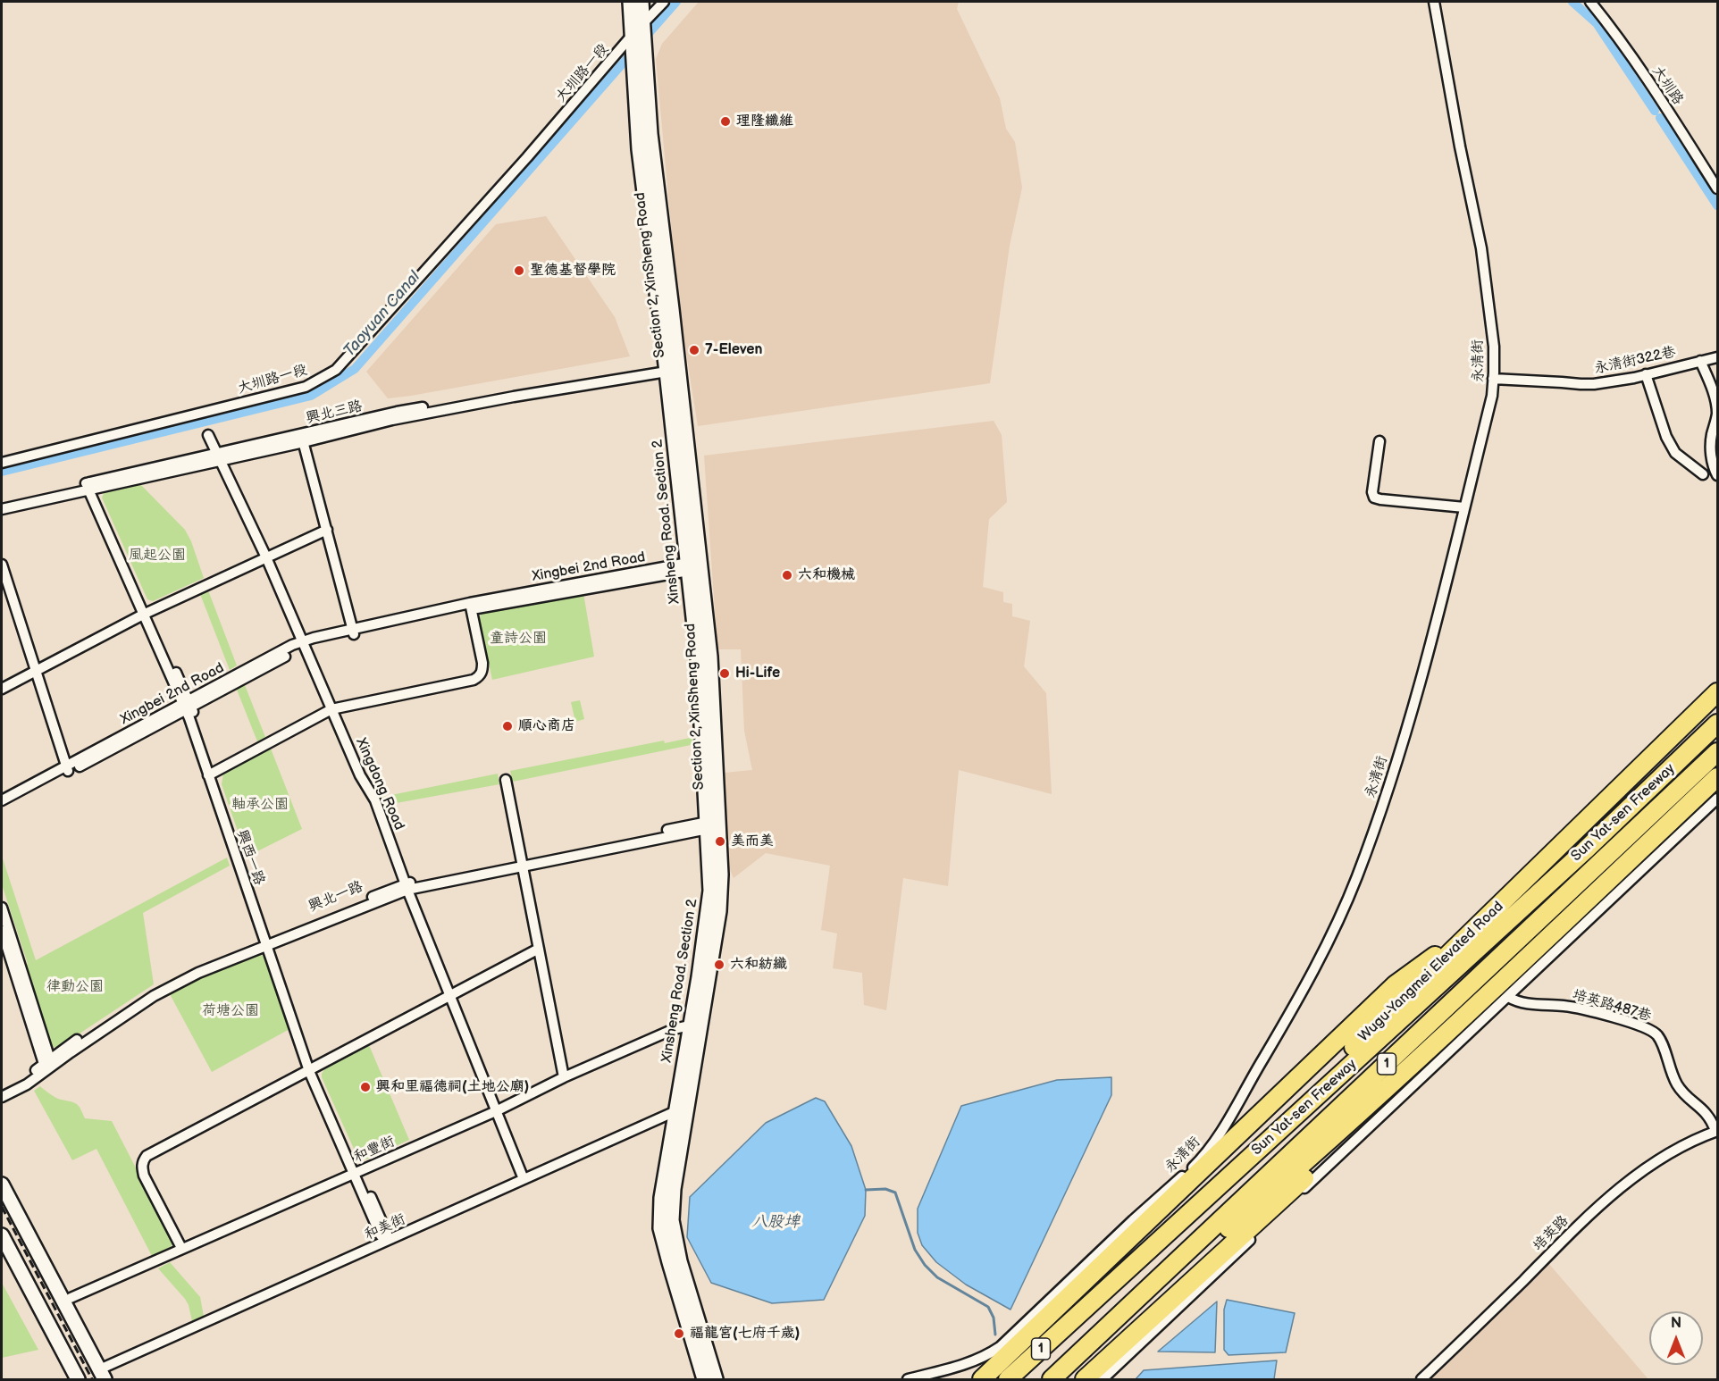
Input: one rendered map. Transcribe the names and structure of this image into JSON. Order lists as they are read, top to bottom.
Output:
{
  "streets": {
    "highway": ["Sun Yat-sen Freeway", "Wugu-Yangmei Elevated Road", "1"],
    "main road": ["Section 2, XinSheng Road", "Xinsheng Road. Section 2"],
    "street": [
      "大圳路一段",
      "大圳路",
      "永清街",
      "永清街322巷",
      "興北三路",
      "Xingbei 2nd Road",
      "Xingdong Road",
      "培英路487巷",
      "和豐街",
      "和美街",
      "培英路"
    ]
  },
  "crossings": [
    ["Section 2, XinSheng Road", "興北三路"],
    ["Section 2, XinSheng Road", "Xinsheng Road. Section 2"],
    ["Section 2, XinSheng Road", "Xingbei 2nd Road"],
    ["永清街", "永清街322巷"],
    ["興北三路", "Xingdong Road"],
    ["Xinsheng Road. Section 2", "和豐街"],
    ["Xinsheng Road. Section 2", "和美街"],
    ["Xingbei 2nd Road", "Xingdong Road"],
    ["Xingdong Road", "和豐街"],
    ["Xingdong Road", "和美街"],
    ["Sun Yat-sen Freeway", "Wugu-Yangmei Elevated Road"],
    ["Sun Yat-sen Freeway", "1"],
    ["培英路487巷", "培英路"]
  ],
  "water": ["Taoyuan Canal", "八股埤"],
  "parks": [
    "風起公園",
    "童詩公園",
    "軸承公園",
    "律動公園",
    "荷塘公園"
  ],
  "places": [
    "理隆纖維",
    "聖德基督學院",
    "7-Eleven",
    "六和機械",
    "Hi-Life",
    "順心商店",
    "美而美",
    "六和紡織",
    "興和里福德祠(土地公廟)",
    "福龍宮(七府千歲)"
  ],
  "north": "top"
}
